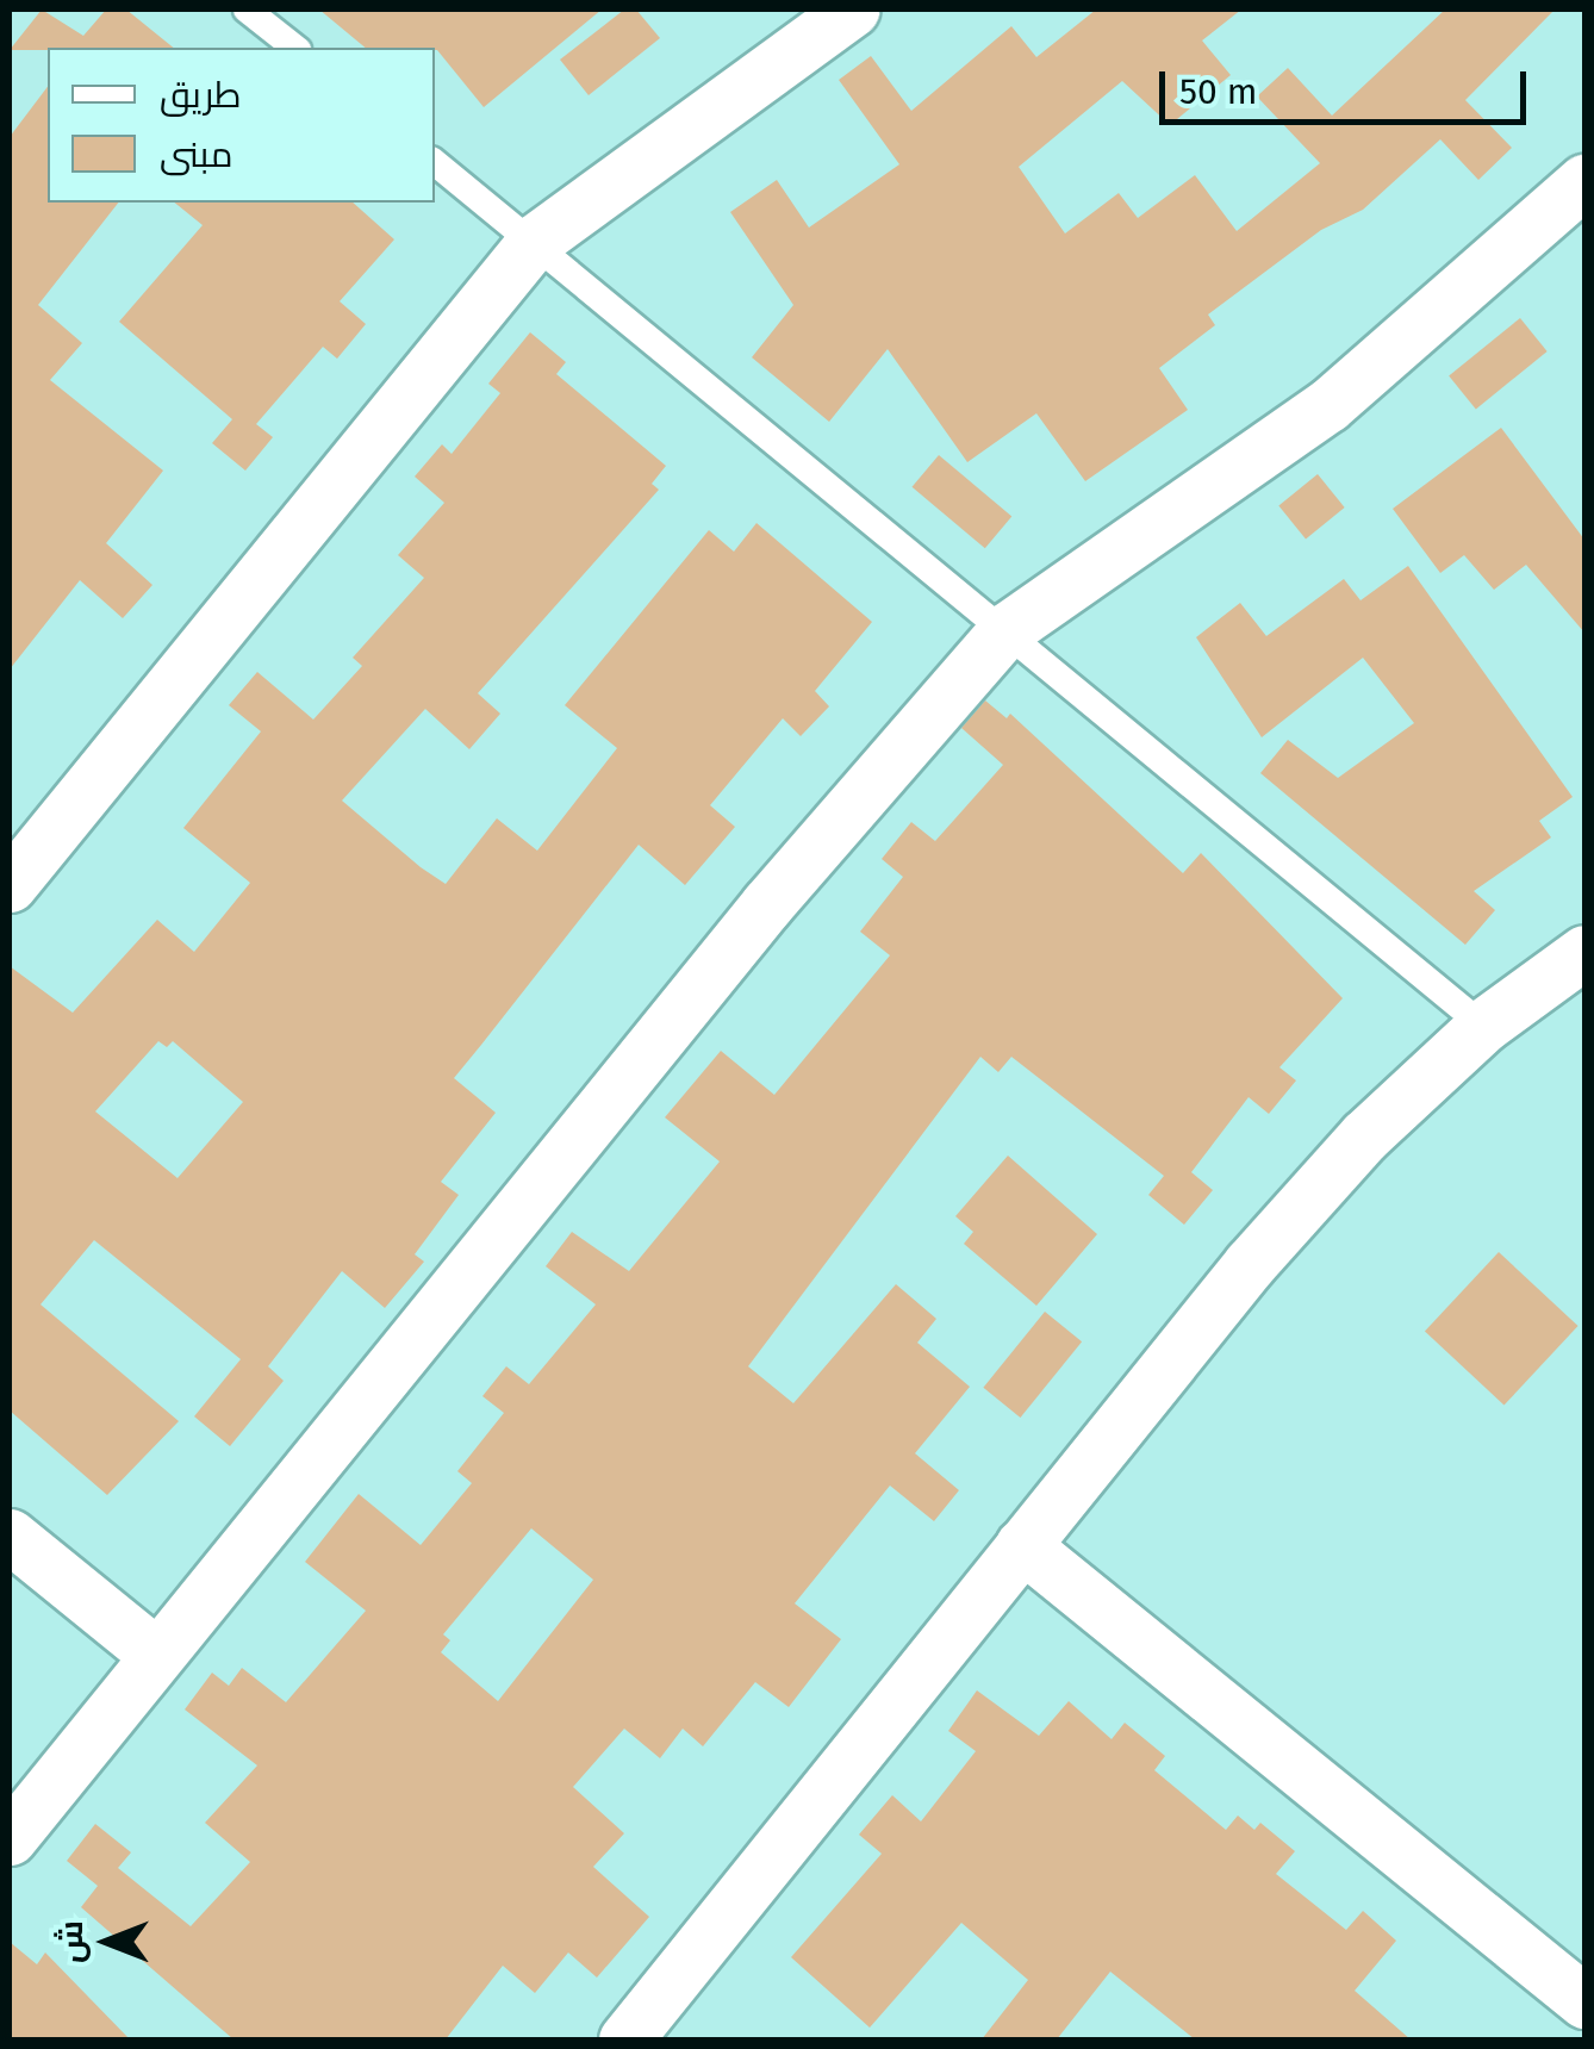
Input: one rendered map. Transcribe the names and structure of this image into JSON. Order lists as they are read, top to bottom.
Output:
{
  "legend": ["طريق", "مبنى"],
  "scale_bar": "50 m",
  "north": "left"
}
